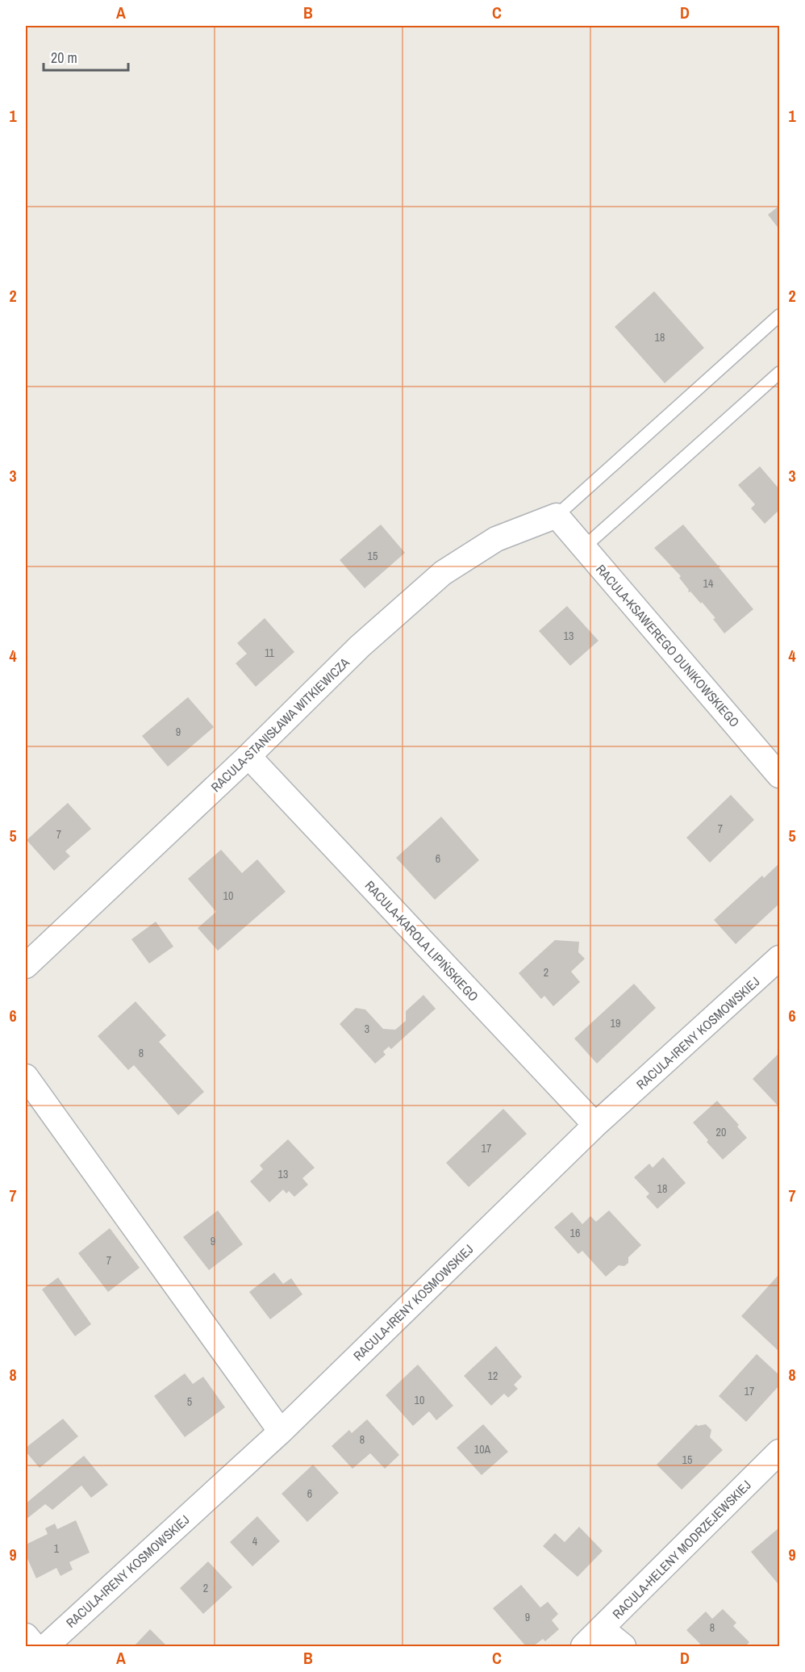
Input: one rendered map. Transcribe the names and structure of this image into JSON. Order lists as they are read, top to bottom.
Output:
{
  "streets": {
    "street": [
      "RACULA-KSAWEREGO DUNIKOWSKIEGO",
      "RACULA-STANISŁAWA WITKIEWICZA",
      "RACULA-KAROLA LIPIŃSKIEGO",
      "RACULA-IRENY KOSMOWSKIEJ",
      "RACULA-HELENY MODRZEJEWSKIEJ"
    ]
  },
  "crossings": [
    ["RACULA-KSAWEREGO DUNIKOWSKIEGO", "RACULA-STANISŁAWA WITKIEWICZA"],
    ["RACULA-STANISŁAWA WITKIEWICZA", "RACULA-KAROLA LIPIŃSKIEGO"],
    ["RACULA-KAROLA LIPIŃSKIEGO", "RACULA-IRENY KOSMOWSKIEJ"]
  ],
  "house_numbers": [
    "18",
    "15",
    "14",
    "13",
    "11",
    "9",
    "7",
    "7",
    "6",
    "10",
    "2",
    "19",
    "3",
    "8",
    "20",
    "17",
    "13",
    "18",
    "16",
    "9",
    "7",
    "12",
    "17",
    "10",
    "5",
    "8",
    "10A",
    "15",
    "6",
    "4",
    "1",
    "2",
    "9",
    "8"
  ],
  "scale_bar": "20 m",
  "grid": {
    "columns": [
      "A",
      "B",
      "C",
      "D"
    ],
    "rows": [
      "1",
      "2",
      "3",
      "4",
      "5",
      "6",
      "7",
      "8",
      "9"
    ]
  }
}
